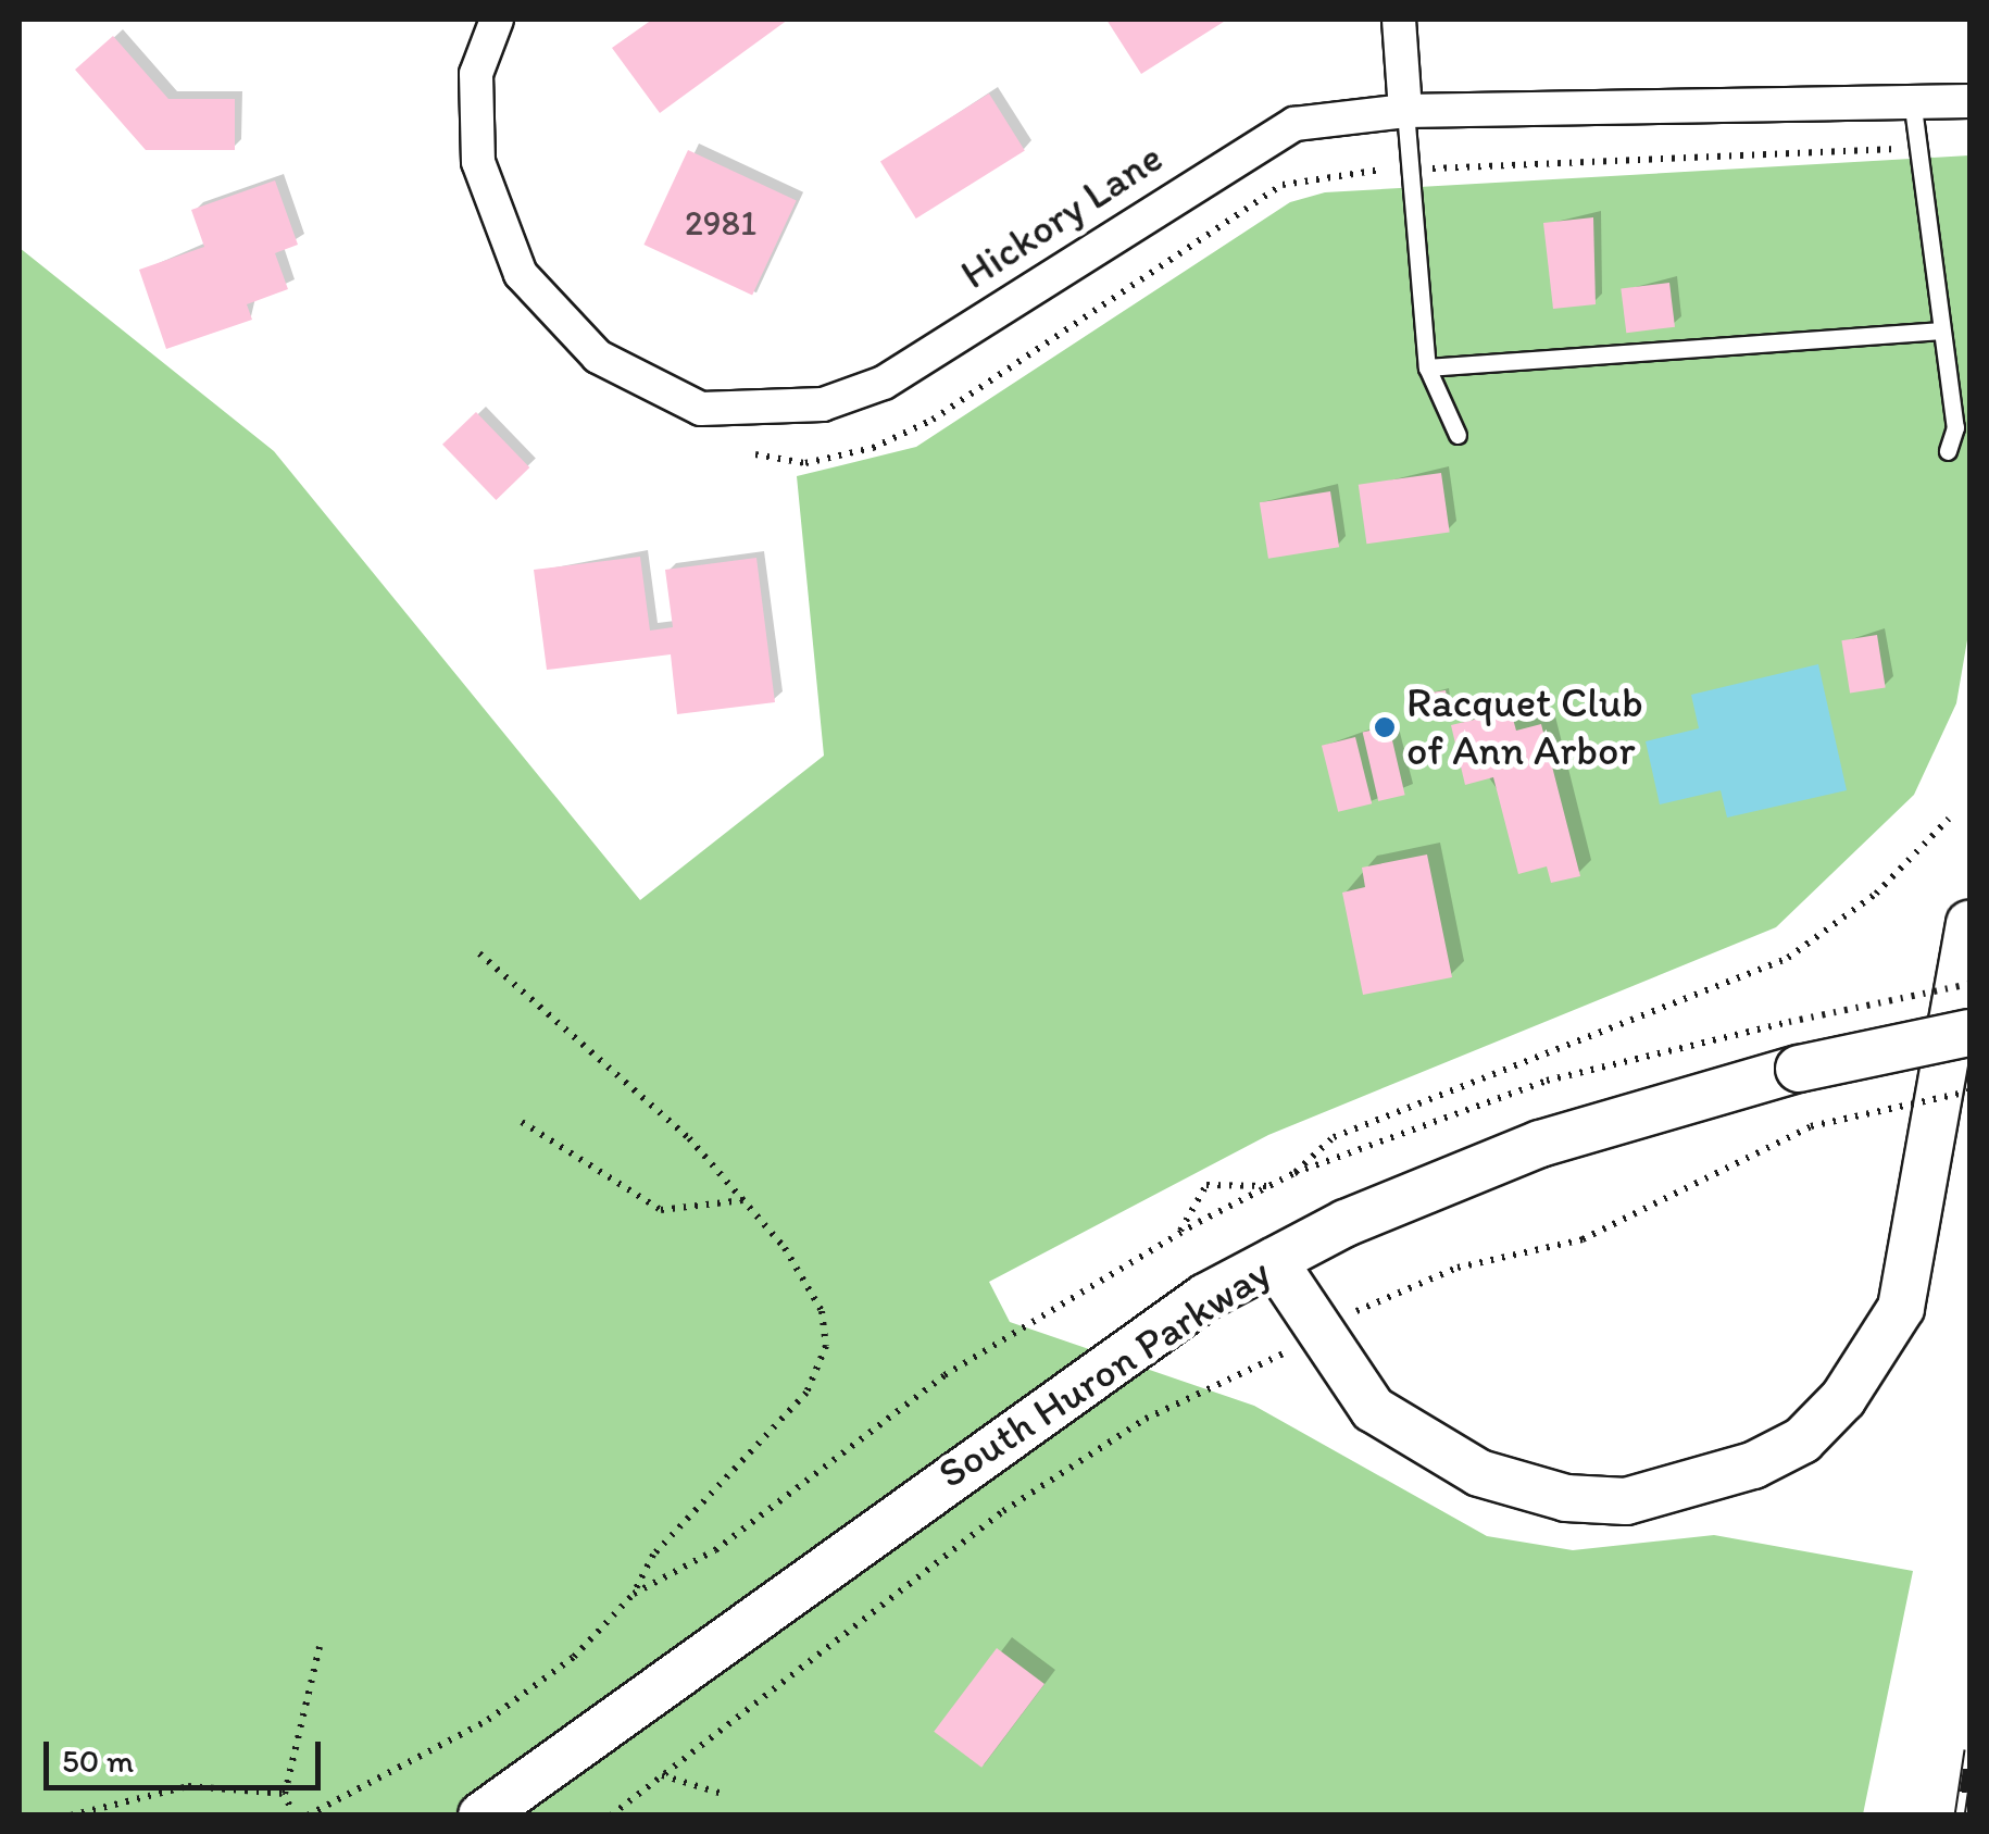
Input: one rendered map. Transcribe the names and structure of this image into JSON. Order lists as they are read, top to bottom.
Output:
{
  "streets": {
    "main road": ["South Huron Parkway"],
    "street": ["Hickory Lane"]
  },
  "places": ["Racquet Club of Ann Arbor"],
  "house_numbers": ["2981"],
  "scale_bar": "50 m"
}
